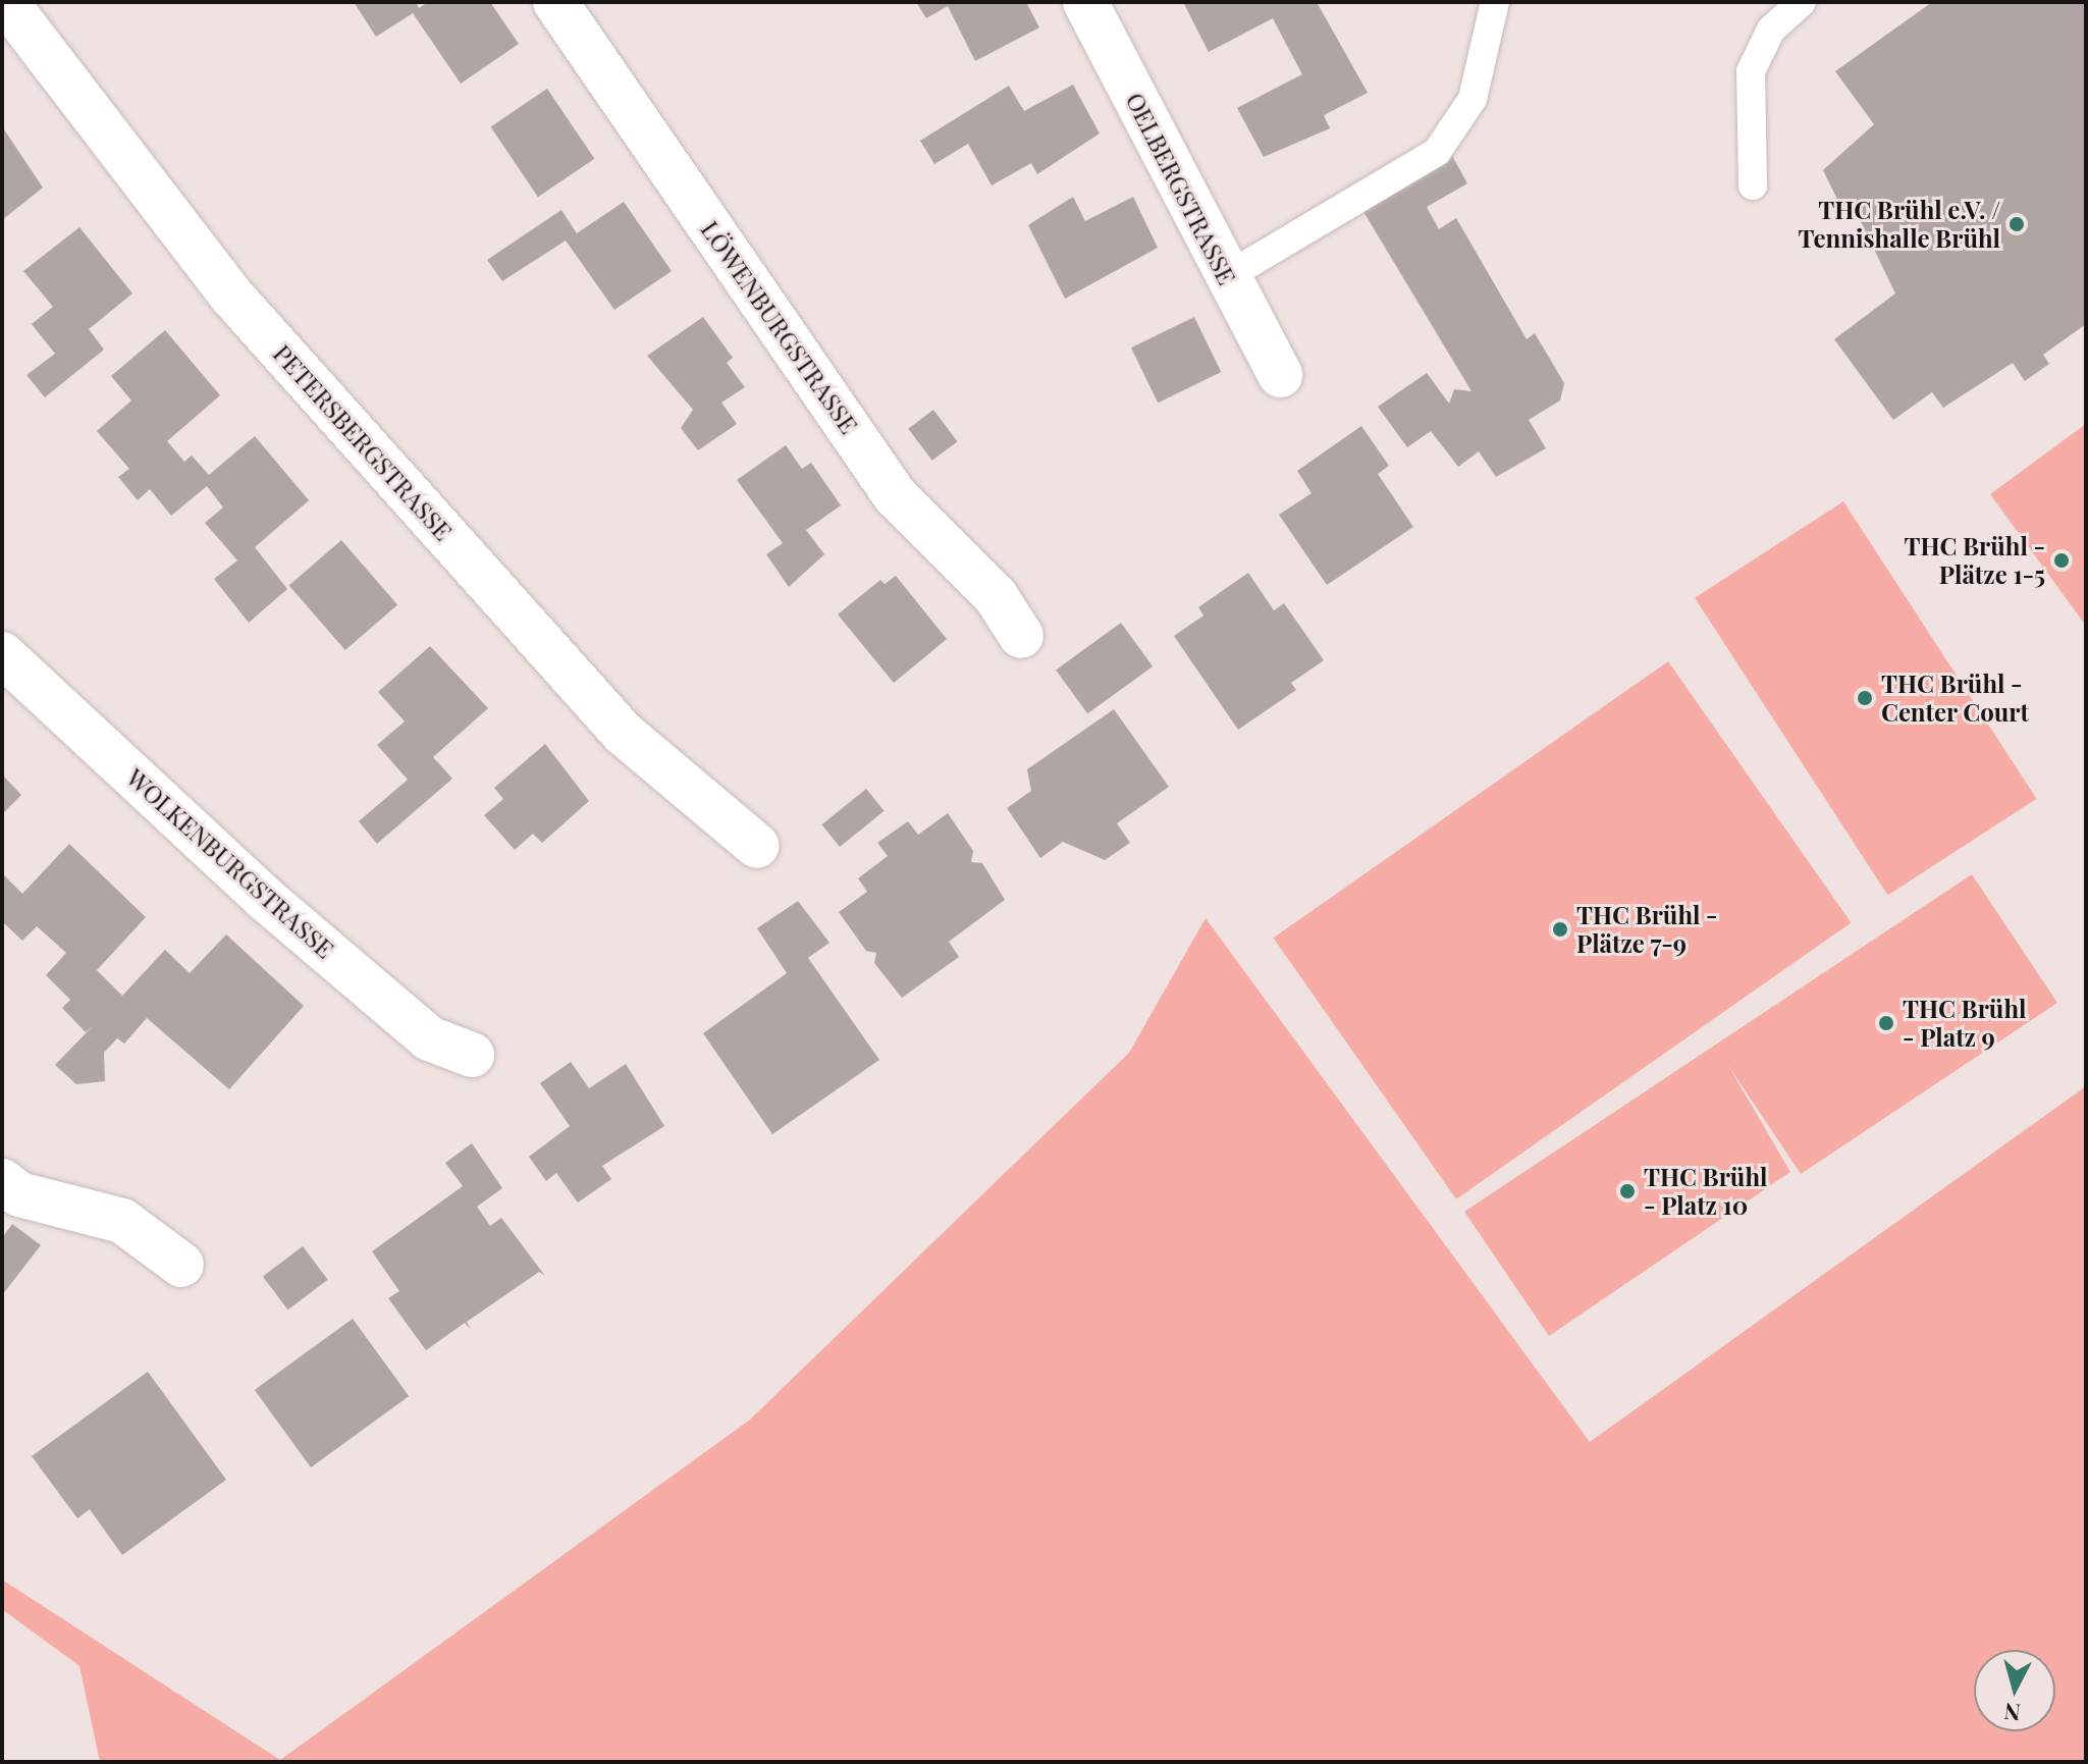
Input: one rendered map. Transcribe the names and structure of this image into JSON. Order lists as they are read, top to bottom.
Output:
{
  "streets": {
    "street": [
      "OELBERGSTRASSE",
      "LÖWENBURGSTRASSE",
      "PETERSBERGSTRASSE",
      "WOLKENBURGSTRASSE"
    ]
  },
  "places": [
    "THC Brühl e.V. / Tennishalle Brühl",
    "THC Brühl - Plätze 1-5",
    "THC Brühl - Center Court",
    "THC Brühl - Plätze 7-9",
    "THC Brühl - Platz 9",
    "THC Brühl - Platz 10"
  ],
  "north": "bottom"
}
